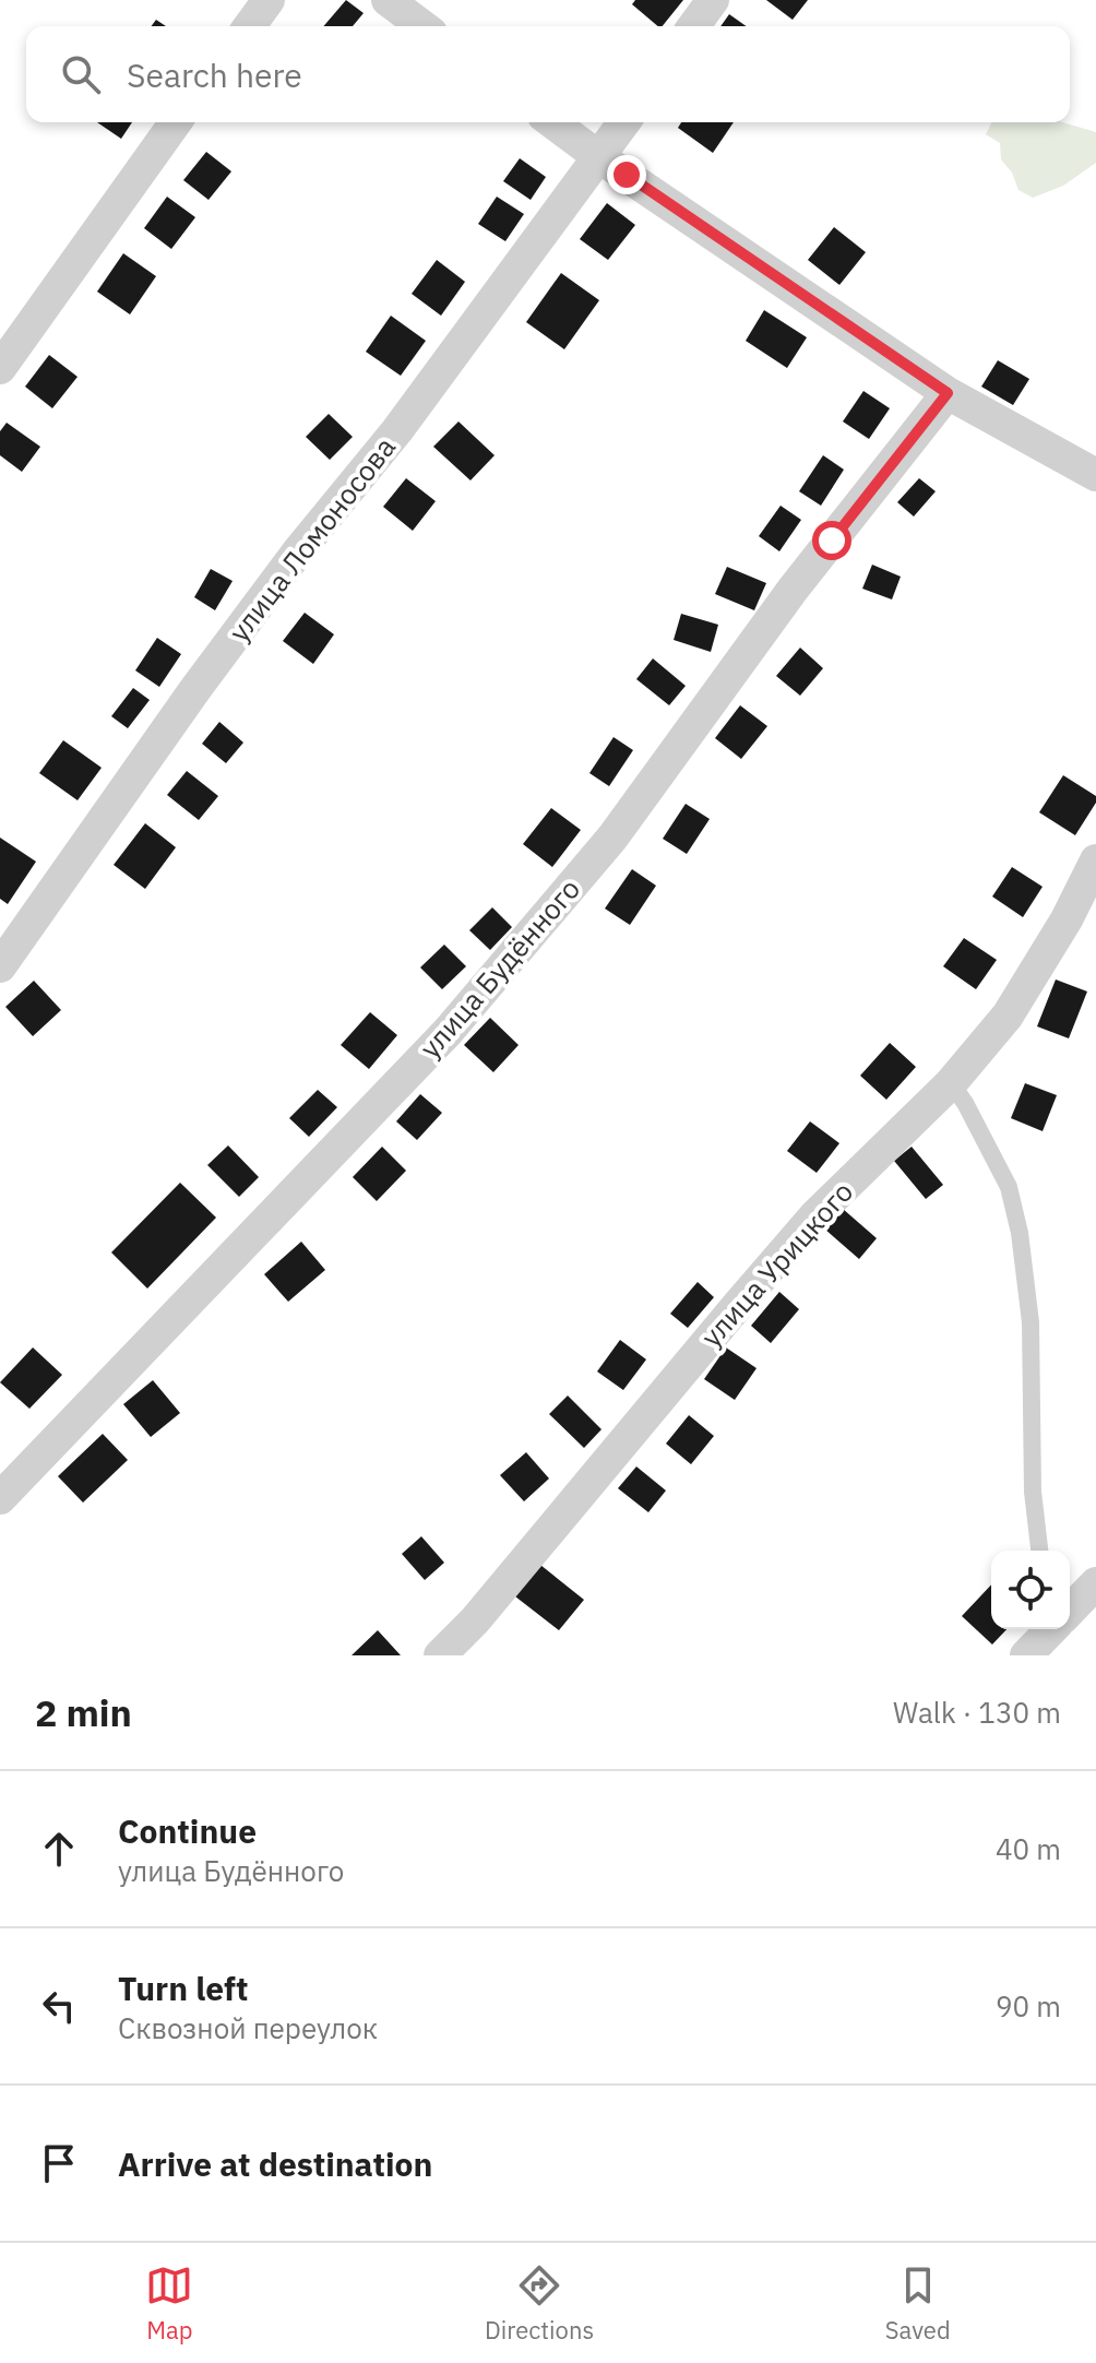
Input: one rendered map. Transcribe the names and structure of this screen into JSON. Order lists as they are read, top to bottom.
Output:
{
  "streets": {
    "street": ["улица Ломоносова", "улица Будённого", "улица Урицкого"]
  },
  "page": {
    "search": "Search here",
    "heading": ["2 min", "Walk · 130 m"],
    "list": [
      ["Continue", "улица Будённого", "40 m"],
      ["Turn left", "Сквозной переулок", "90 m"],
      "Arrive at destination"
    ],
    "nav": ["Map", "Directions", "Saved"]
  }
}
